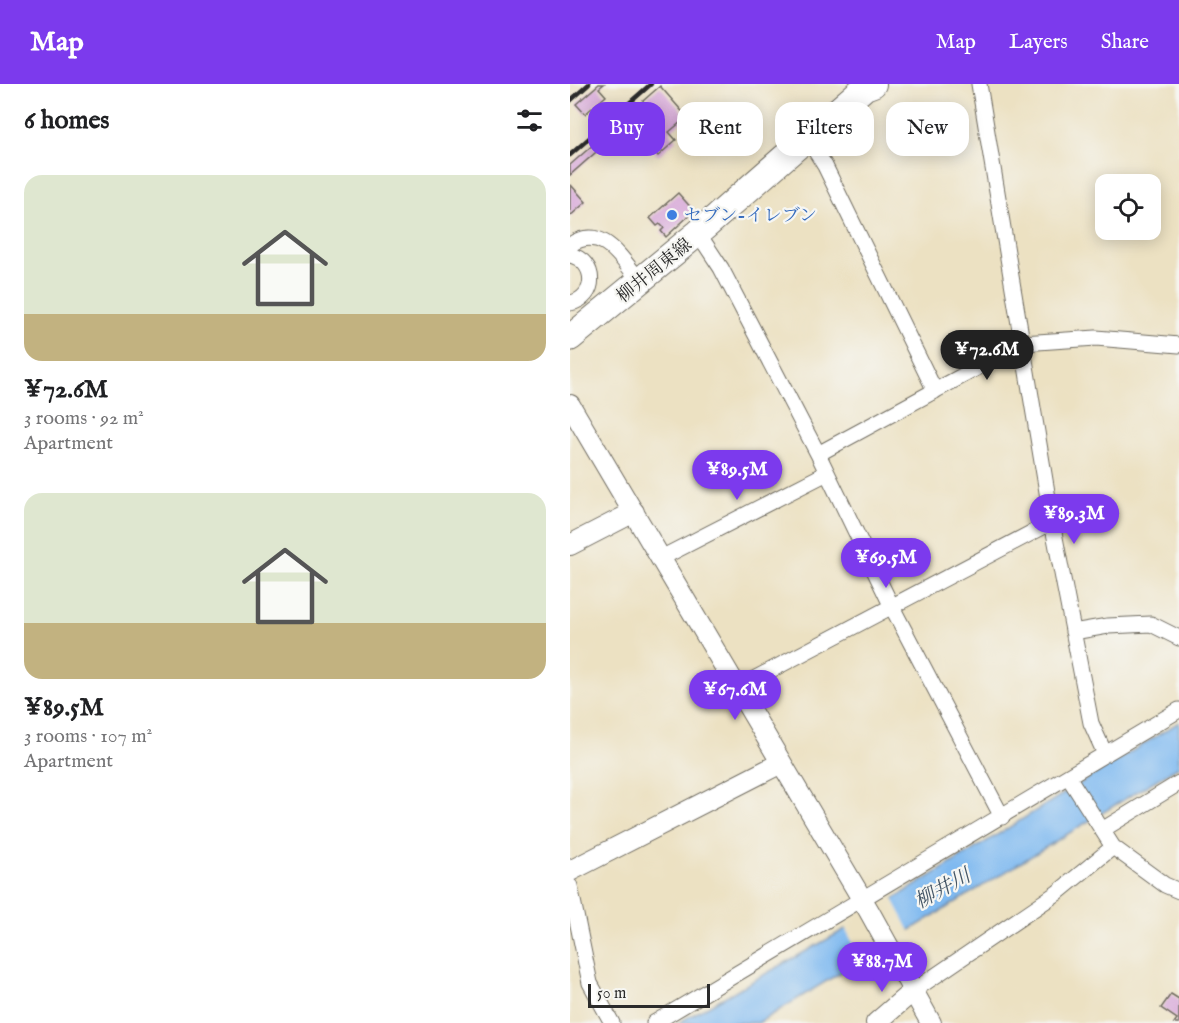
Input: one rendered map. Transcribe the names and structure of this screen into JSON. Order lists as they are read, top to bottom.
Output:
{
  "streets": {
    "main road": ["柳井周東線"]
  },
  "water": ["柳井川"],
  "places": ["セブン-イレブン"],
  "scale_bar": "50 m",
  "page": {
    "header": "Map",
    "nav": ["Map", "Layers", "Share"],
    "heading": "6 homes",
    "chip": [
      "Buy",
      "Rent",
      "Filters",
      "New"
    ],
    "list": [
      {
        "name": "¥72.6M",
        "note": "3 rooms · 92 m² · Apartment"
      },
      {
        "name": "¥89.5M",
        "note": "3 rooms · 107 m² · Apartment"
      }
    ],
    "price": [
      "¥72.6M",
      "¥89.5M",
      "¥89.3M",
      "¥69.5M",
      "¥67.6M",
      "¥88.7M"
    ],
    "scale": "50 m"
  }
}
